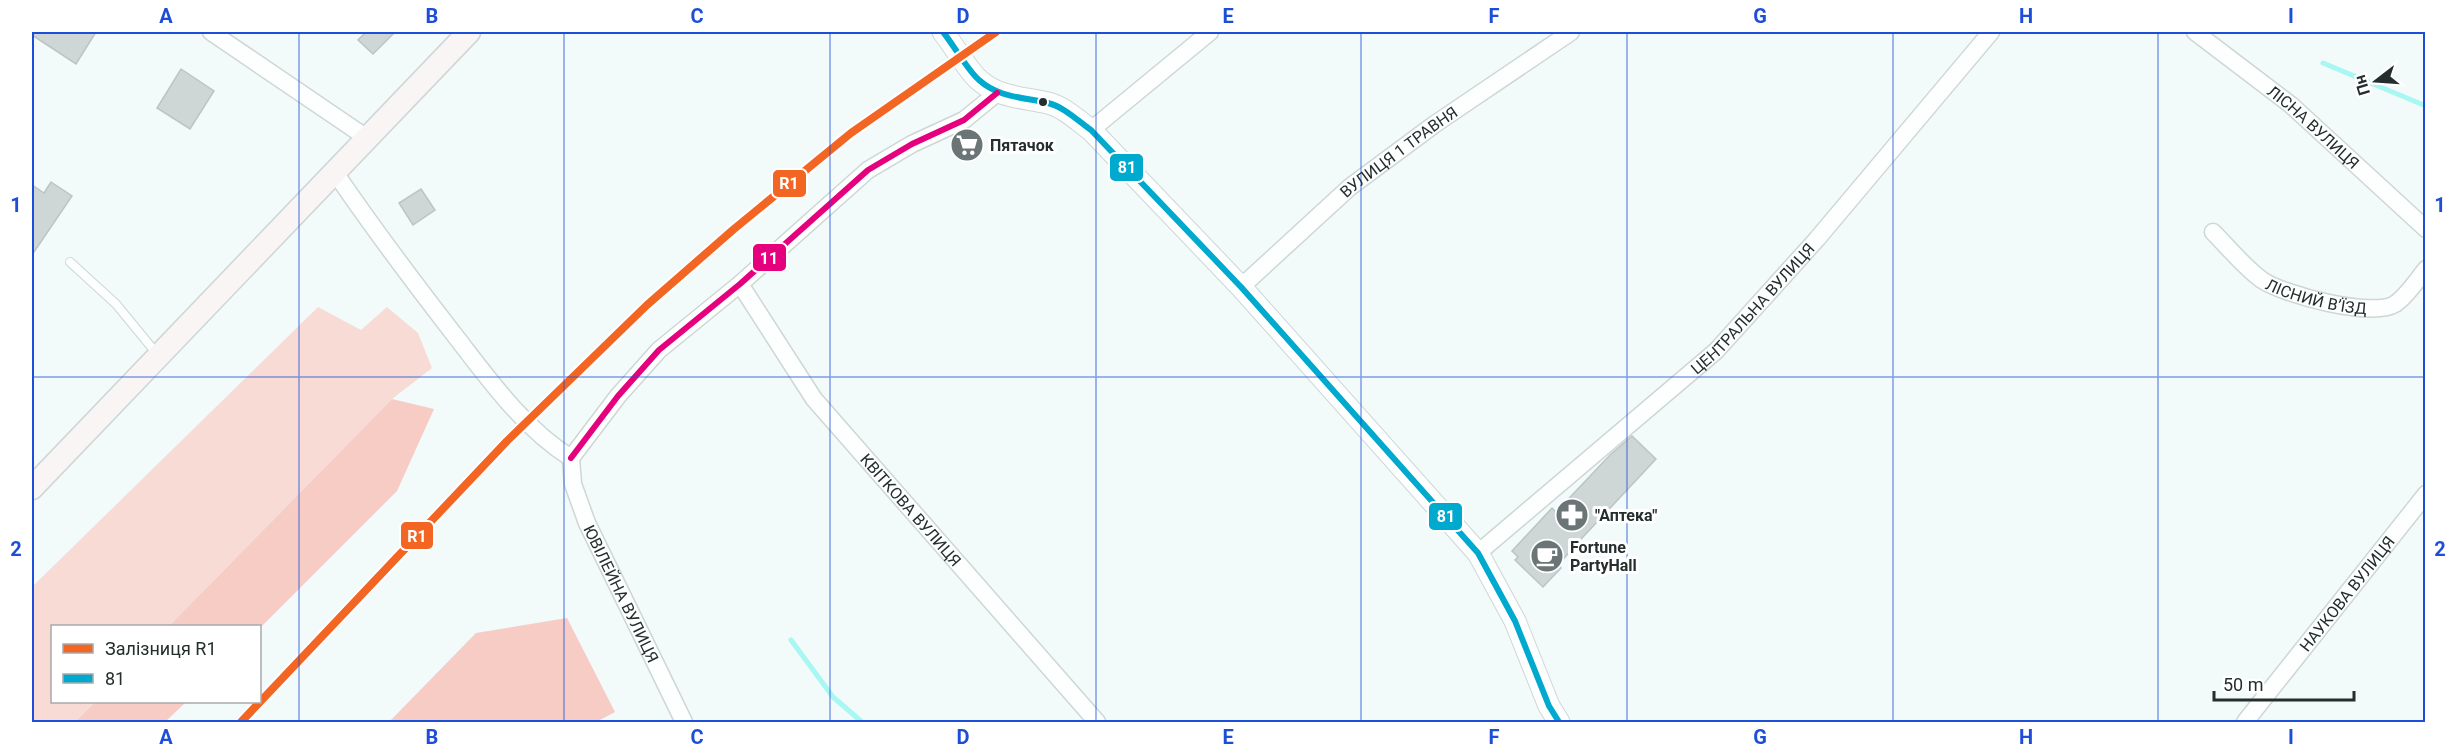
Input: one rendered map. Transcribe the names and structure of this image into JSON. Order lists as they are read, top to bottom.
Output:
{
  "streets": {
    "street": [
      "ЛІСНА ВУЛИЦЯ",
      "ВУЛИЦЯ 1 ТРАВНЯ",
      "ЛІСНИЙ В’ЇЗД",
      "ЦЕНТРАЛЬНА ВУЛИЦЯ",
      "КВІТКОВА ВУЛИЦЯ",
      "ЮВІЛЕЙНА ВУЛИЦЯ",
      "НАУКОВА ВУЛИЦЯ"
    ]
  },
  "places": {
    "supermarket": ["Пятачок"],
    "pharmacy": ["\"Аптека\""],
    "cafe": ["Fortune PartyHall"]
  },
  "lines": ["rail line R1", "transit line 81", "transit line 11"],
  "legend": ["Залізниця R1", "81"],
  "scale_bar": "50 m",
  "north": "left",
  "grid": {
    "columns": [
      "A",
      "B",
      "C",
      "D",
      "E",
      "F",
      "G",
      "H",
      "I"
    ],
    "rows": ["1", "2"]
  }
}
